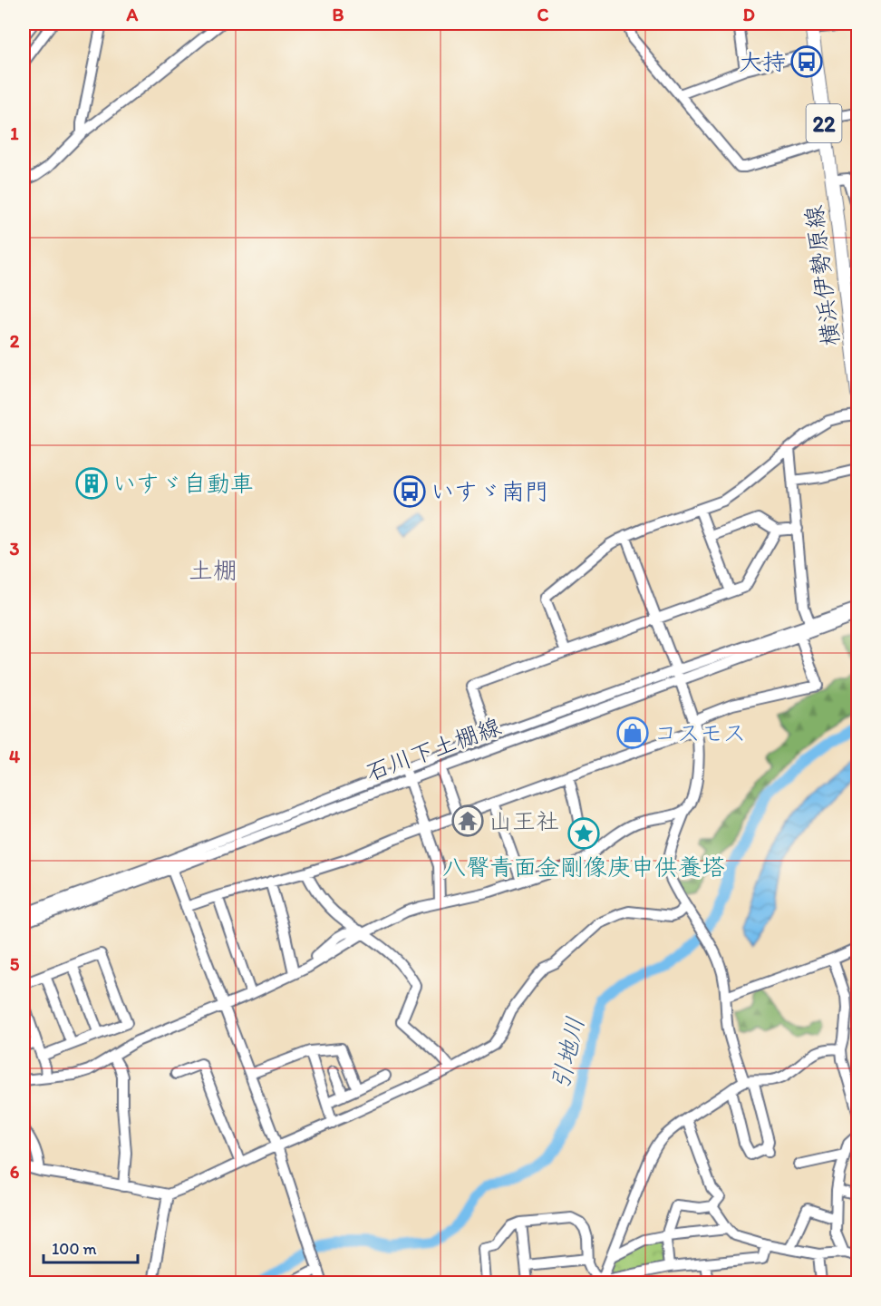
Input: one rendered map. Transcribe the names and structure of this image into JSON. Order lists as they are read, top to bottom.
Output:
{
  "streets": {
    "main road": ["22", "横浜伊勢原線"],
    "street": ["石川下土棚線"]
  },
  "districts": ["土棚"],
  "water": ["引地川"],
  "places": {
    "bus stop": ["大持", "いすゞ南門"],
    "building": ["いすゞ自動車"],
    "shop": ["コスモス"],
    "temple": ["山王社"],
    "place": ["八臀青面金剛像庚申供養塔"]
  },
  "scale_bar": "100 m",
  "grid": {
    "columns": [
      "A",
      "B",
      "C",
      "D"
    ],
    "rows": [
      "1",
      "2",
      "3",
      "4",
      "5",
      "6"
    ]
  }
}
